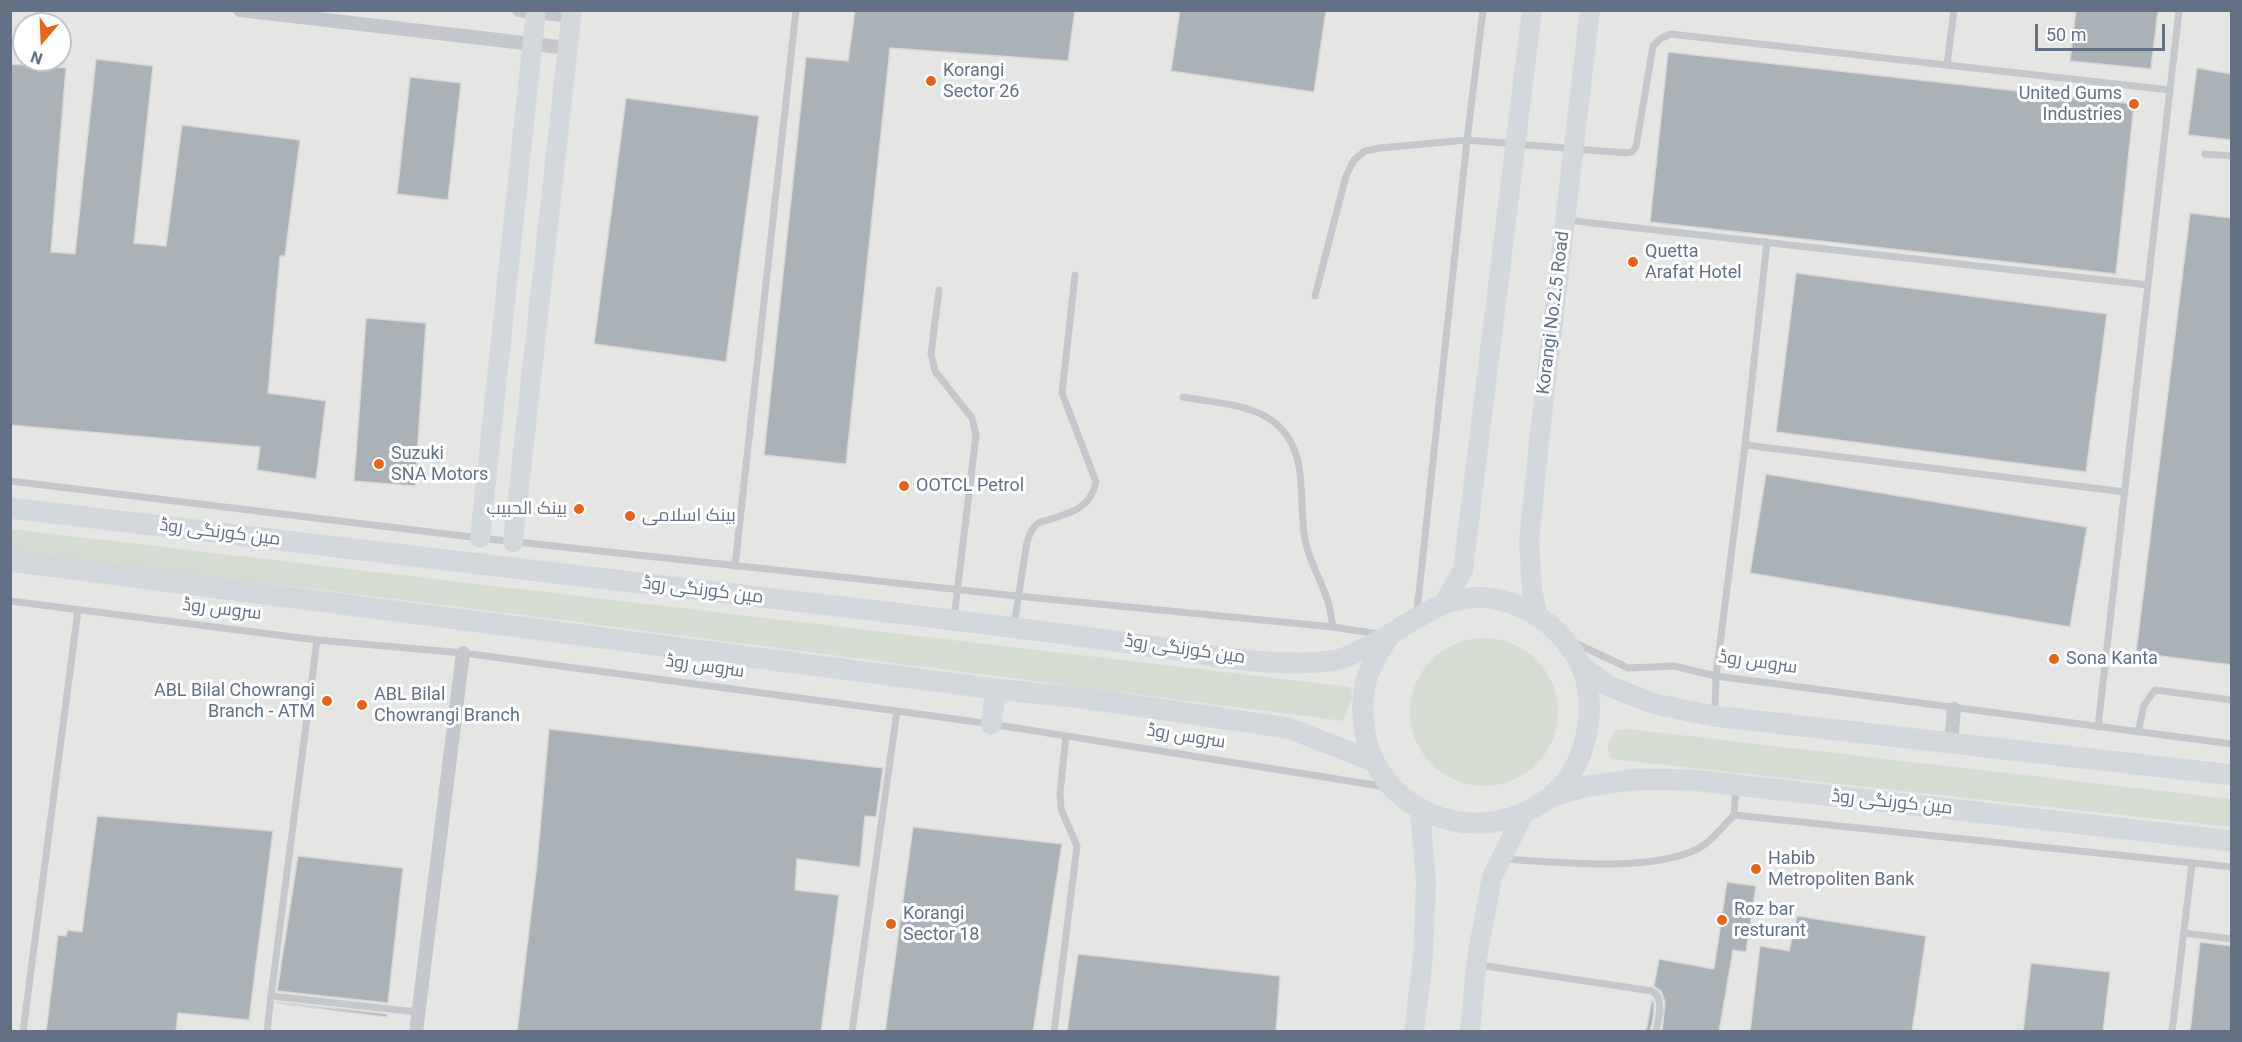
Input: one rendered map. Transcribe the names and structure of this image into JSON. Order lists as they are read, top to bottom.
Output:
{
  "streets": {
    "main road": ["مین کورنگی روڈ"],
    "street": ["Korangi No.2.5 Road"],
    "lane": ["سروس روڈ"]
  },
  "places": [
    "Korangi Sector 26",
    "United Gums Industries",
    "Quetta Arafat Hotel",
    "Suzuki SNA Motors",
    "OOTCL Petrol",
    "بينک الحبيب",
    "بینک اسلامی",
    "Sona Kanta",
    "ABL Bilal Chowrangi Branch - ATM",
    "ABL Bilal Chowrangi Branch",
    "Habib Metropoliten Bank",
    "Roz bar resturant",
    "Korangi Sector 18"
  ],
  "scale_bar": "50 m",
  "north": "bottom"
}
